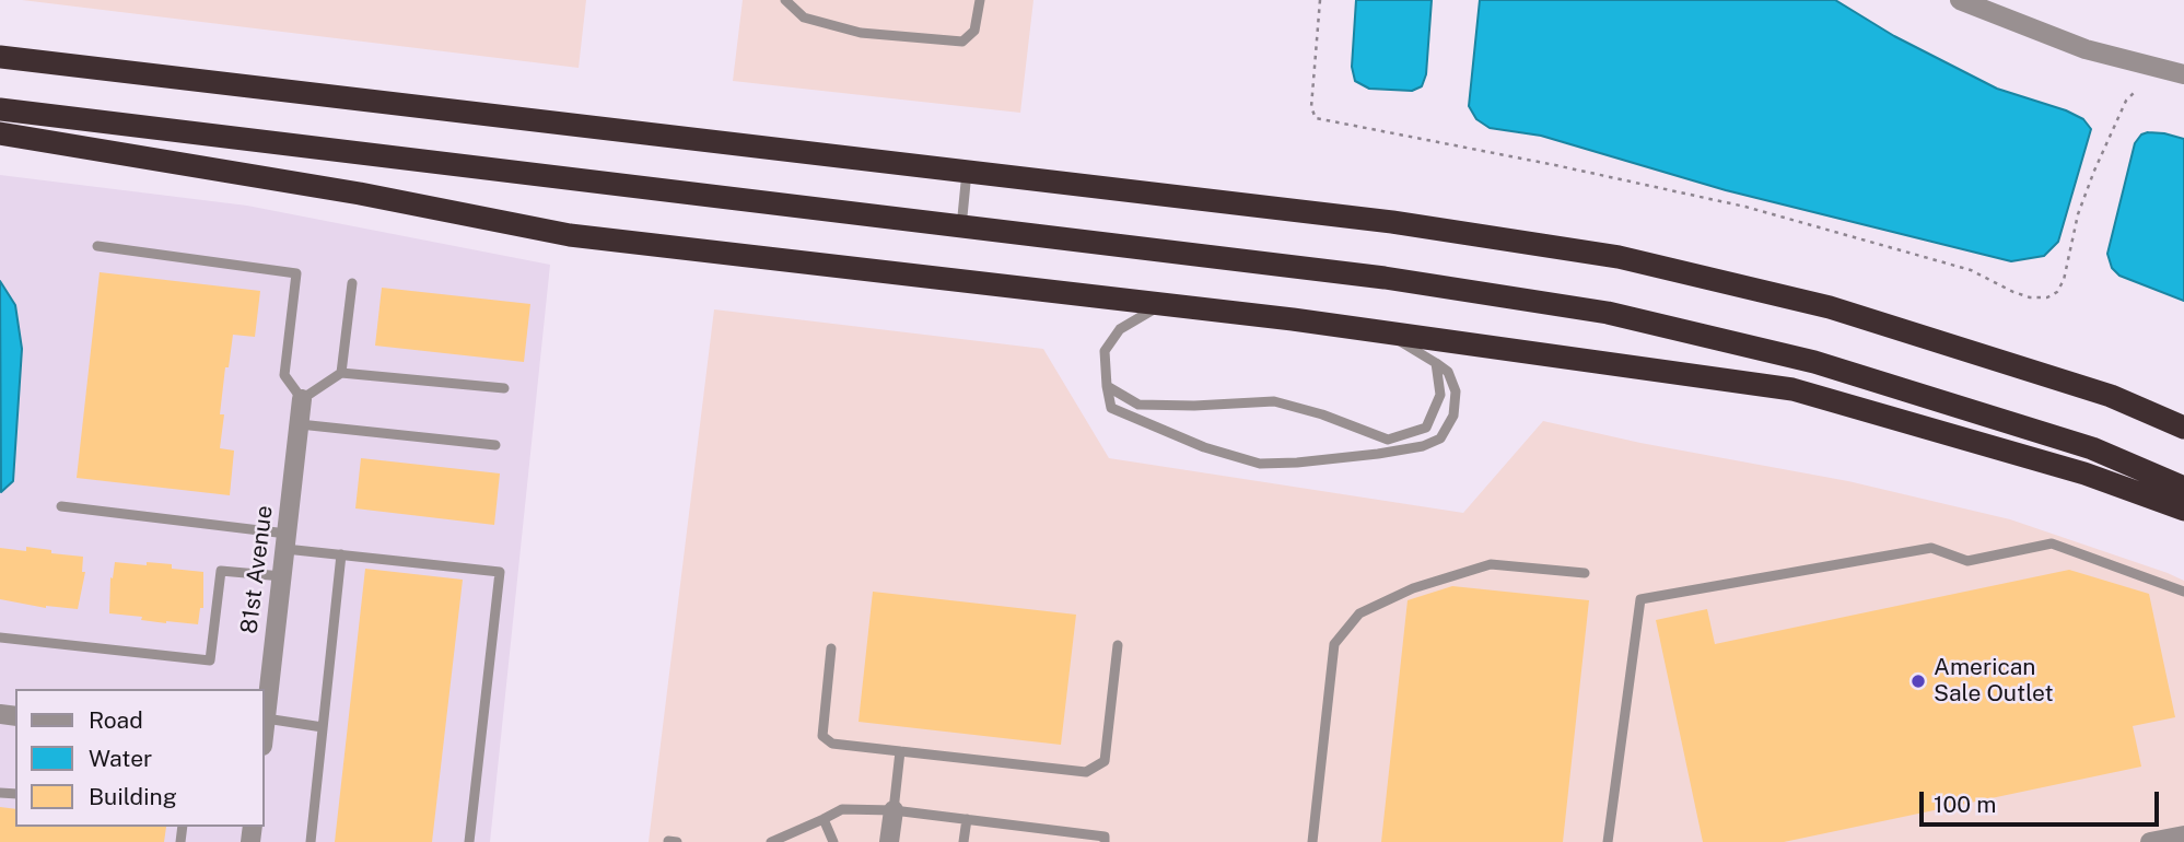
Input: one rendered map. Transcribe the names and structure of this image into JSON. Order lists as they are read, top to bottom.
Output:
{
  "streets": {
    "street": ["81st Avenue"]
  },
  "places": ["American Sale Outlet"],
  "legend": ["Road", "Water", "Building"],
  "scale_bar": "100 m"
}
